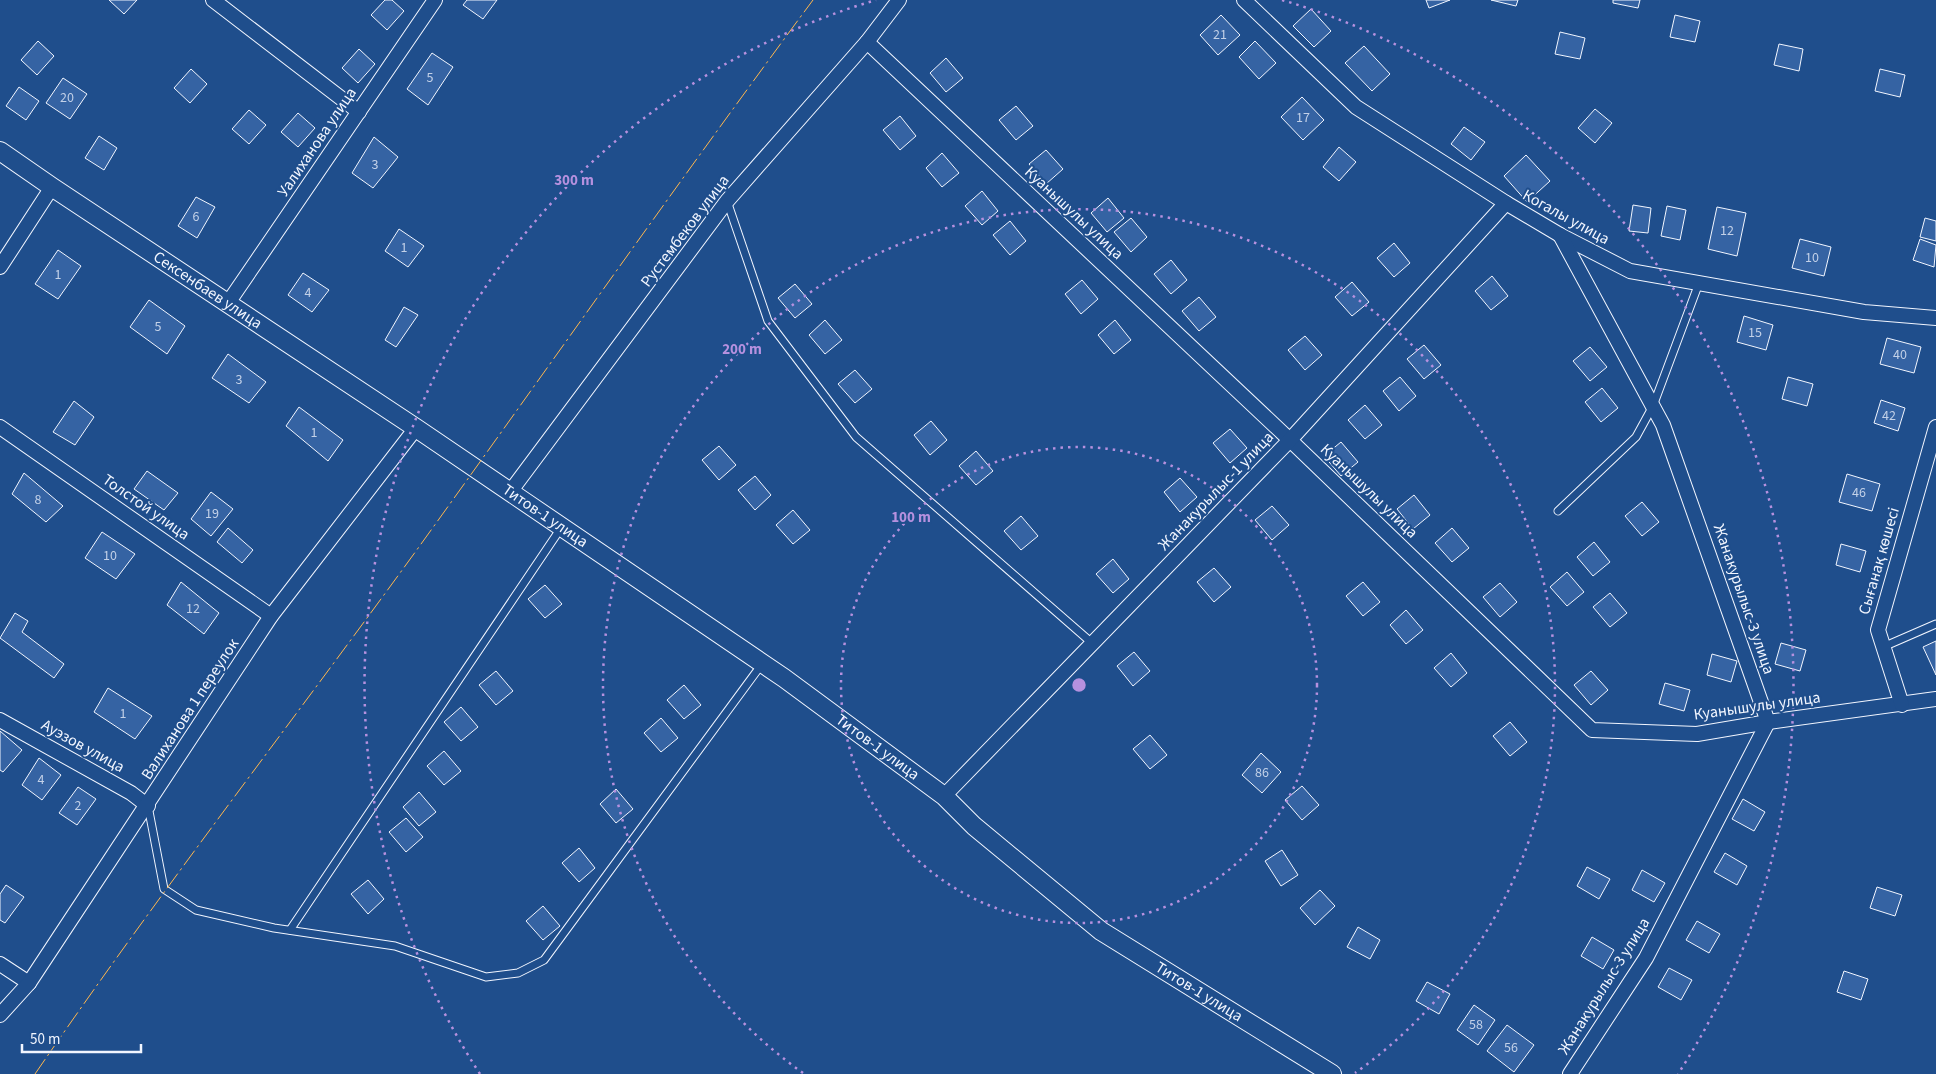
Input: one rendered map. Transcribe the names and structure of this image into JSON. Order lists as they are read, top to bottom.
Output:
{
  "streets": {
    "street": [
      "Уалиханова улица",
      "Куанышулы улица",
      "Когалы улица",
      "Рустембеков улица",
      "Сексенбаев улица",
      "Жанакурылыс-1 улица",
      "Толстой улица",
      "Титов-1 улица",
      "Сығанақ көшесі",
      "Жанакурылыс-3 улица",
      "Валиханова 1 переулок",
      "Ауэзов улица"
    ]
  },
  "crossings": [
    ["Уалиханова улица", "Сексенбаев улица"],
    ["Куанышулы улица", "Рустембеков улица"],
    ["Куанышулы улица", "Жанакурылыс-1 улица"],
    ["Куанышулы улица", "Сығанақ көшесі"],
    ["Куанышулы улица", "Жанакурылыс-3 улица"],
    ["Когалы улица", "Жанакурылыс-1 улица"],
    ["Когалы улица", "Жанакурылыс-3 улица"],
    ["Рустембеков улица", "Титов-1 улица"],
    ["Сексенбаев улица", "Титов-1 улица"],
    ["Сексенбаев улица", "Валиханова 1 переулок"],
    ["Жанакурылыс-1 улица", "Титов-1 улица"],
    ["Толстой улица", "Валиханова 1 переулок"],
    ["Титов-1 улица", "Валиханова 1 переулок"],
    ["Валиханова 1 переулок", "Ауэзов улица"]
  ],
  "house_numbers": [
    "21",
    "5",
    "20",
    "17",
    "3",
    "6",
    "12",
    "1",
    "10",
    "1",
    "4",
    "5",
    "15",
    "40",
    "3",
    "42",
    "1",
    "46",
    "8",
    "19",
    "10",
    "12",
    "1",
    "86",
    "4",
    "2",
    "58",
    "56"
  ],
  "scale_bar": "50 m",
  "rings": ["300 m", "200 m", "100 m"]
}
